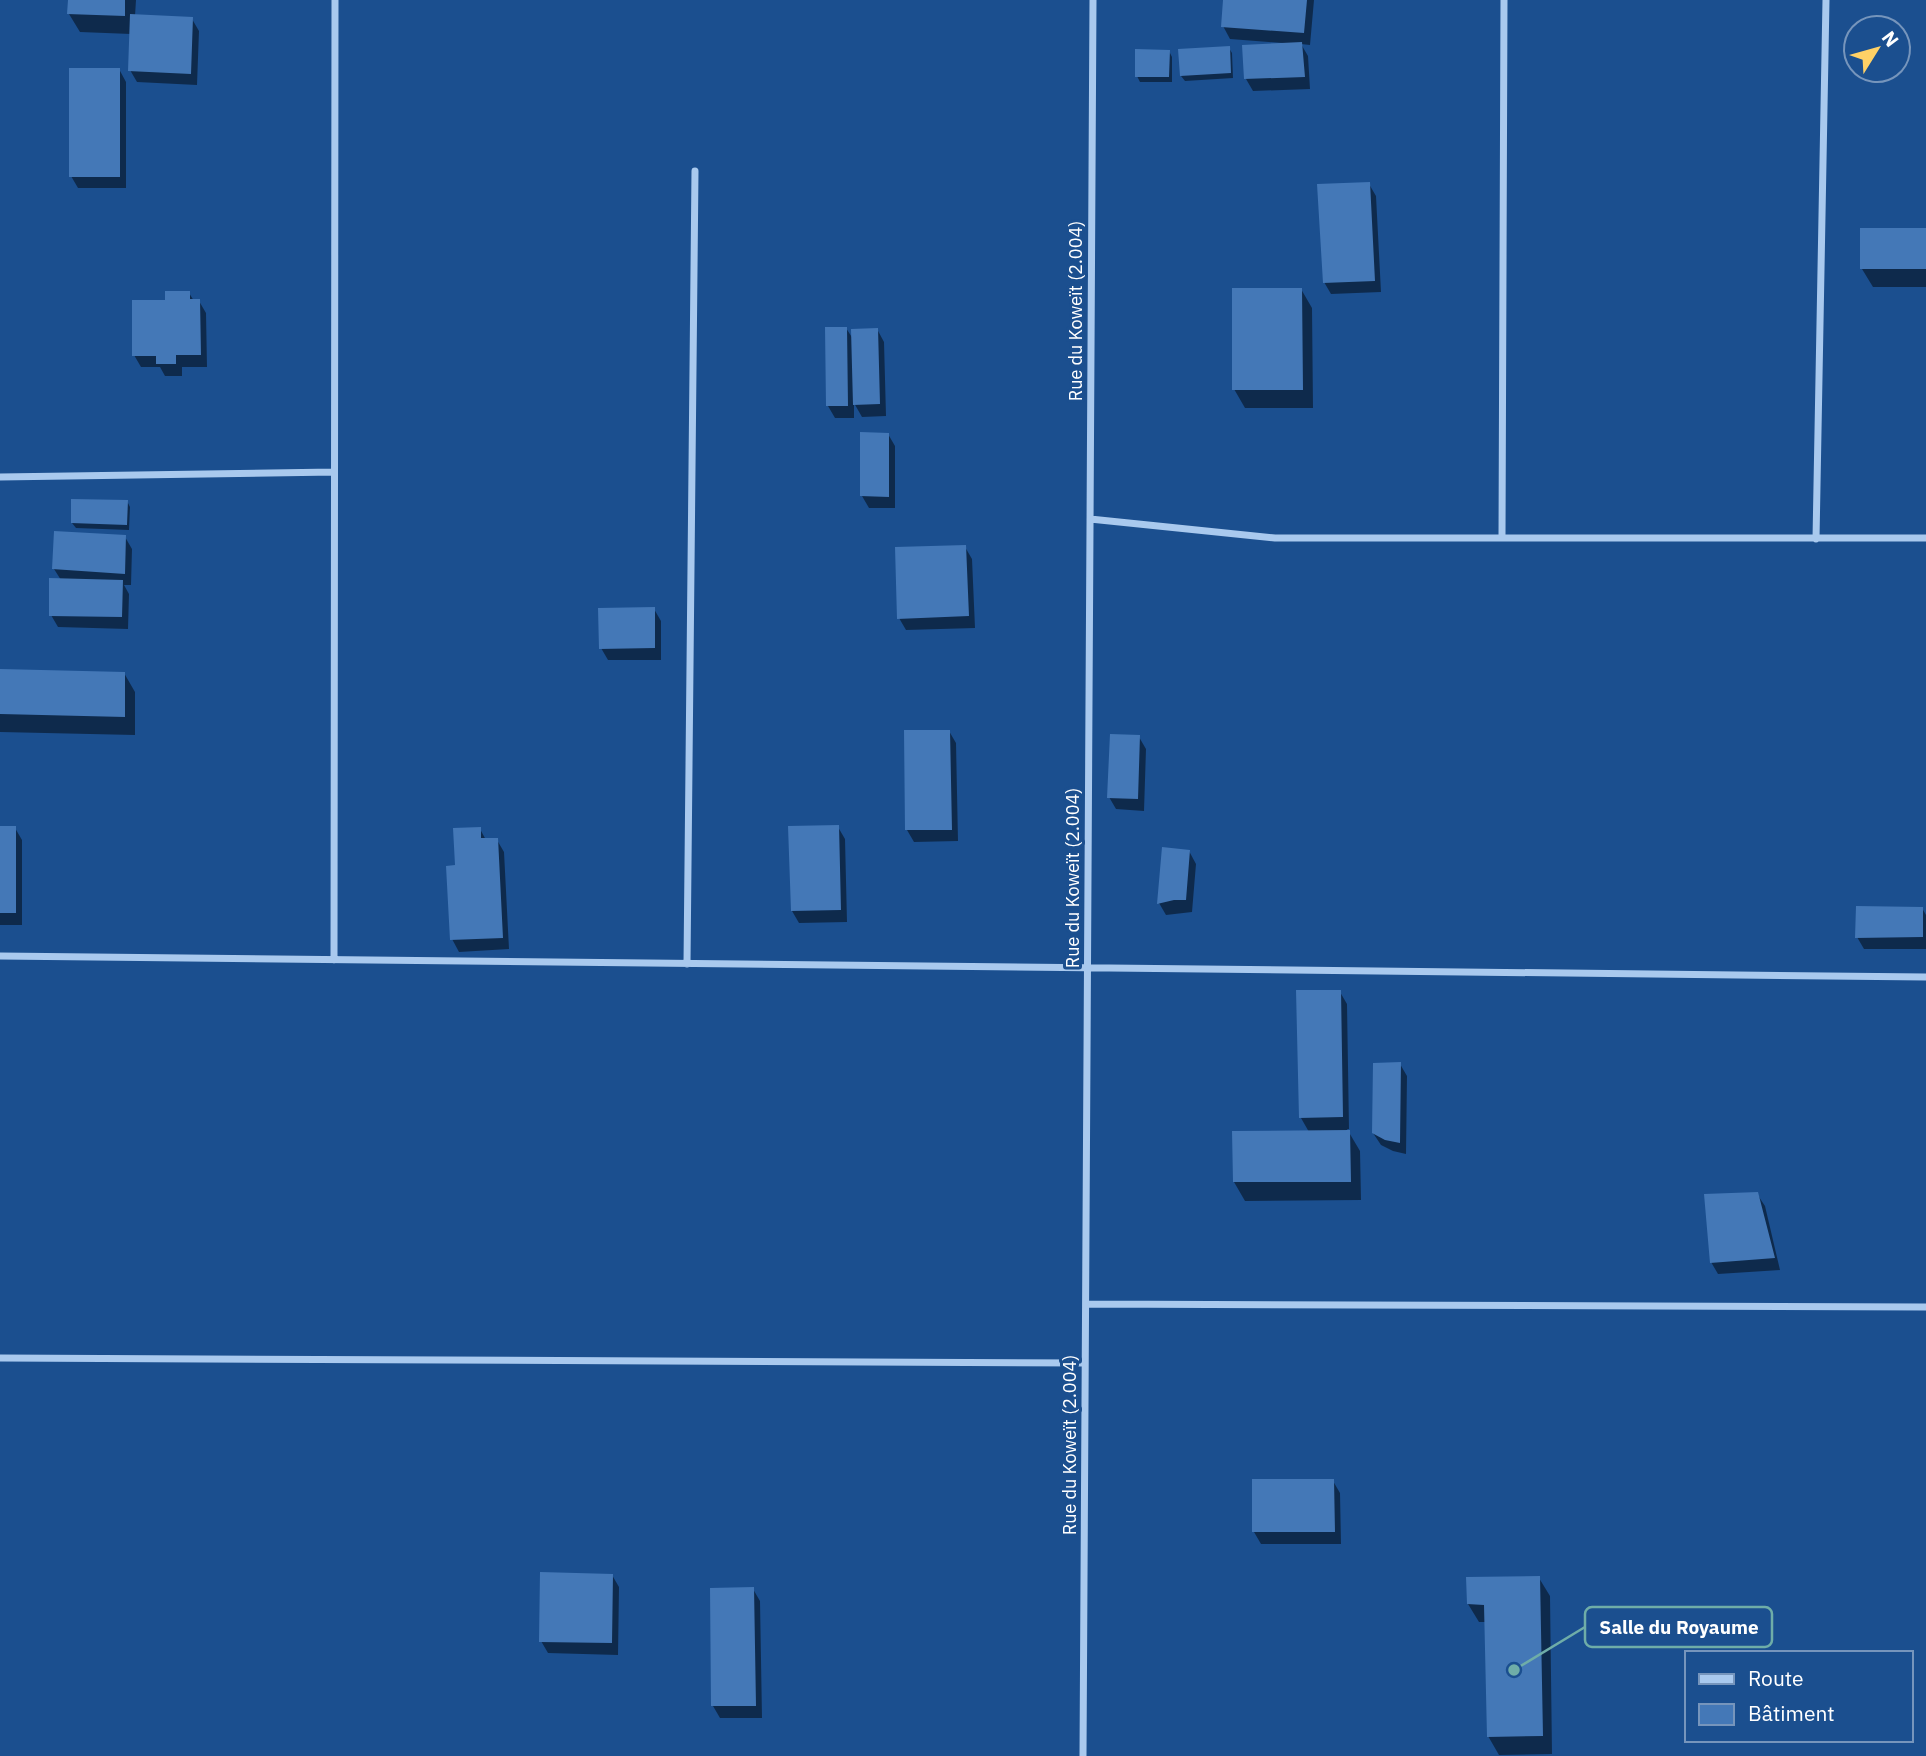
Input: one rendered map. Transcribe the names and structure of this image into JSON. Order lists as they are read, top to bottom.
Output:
{
  "streets": {
    "street": ["Rue du Koweït (2.004)"]
  },
  "places": ["Salle du Royaume"],
  "legend": ["Route", "Bâtiment"],
  "north": "top right"
}
